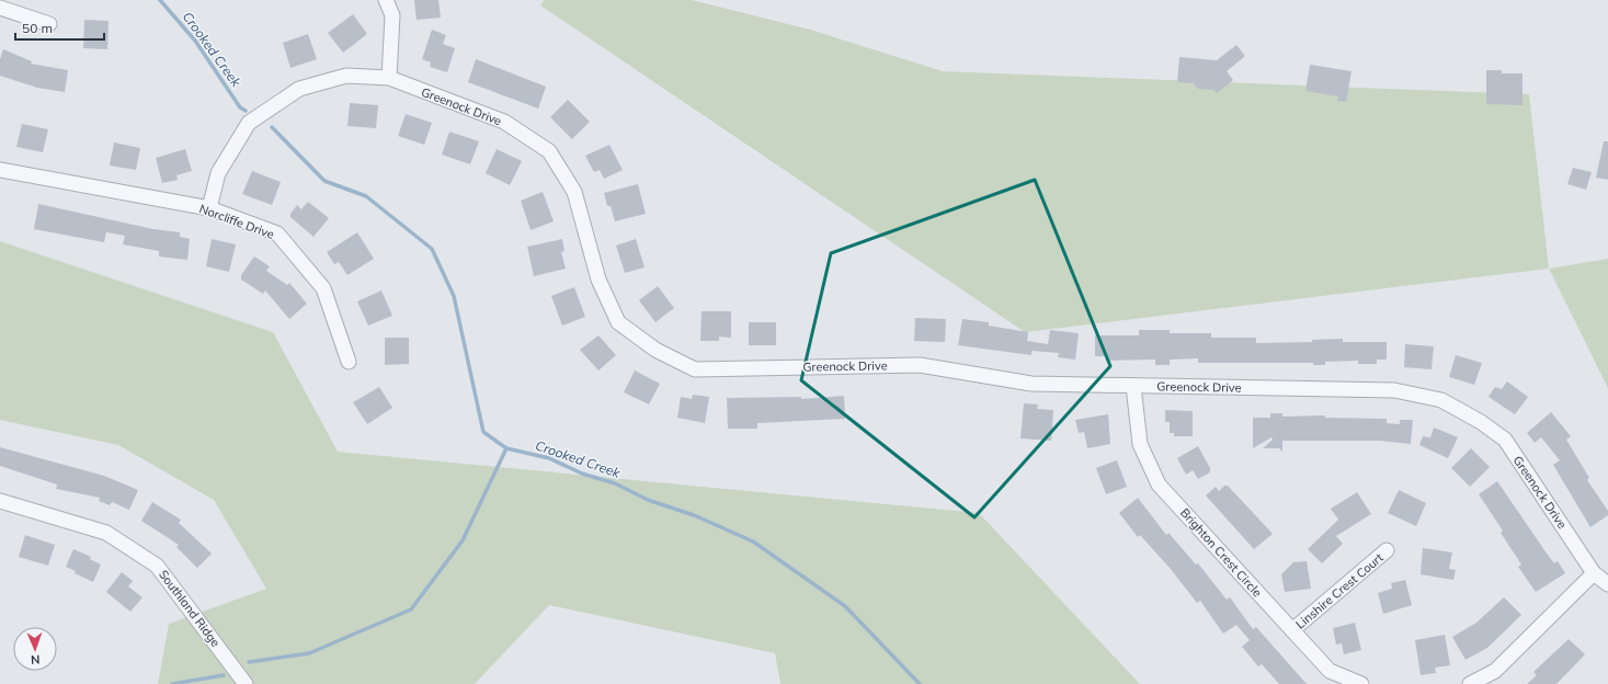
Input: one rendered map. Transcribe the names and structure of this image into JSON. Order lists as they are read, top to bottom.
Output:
{
  "streets": {
    "street": [
      "Greenock Drive",
      "Norcliffe Drive",
      "Brighton Crest Circle",
      "Linshire Crest Court",
      "Southland Ridge"
    ]
  },
  "crossings": [
    ["Greenock Drive", "Norcliffe Drive"],
    ["Greenock Drive", "Brighton Crest Circle"],
    ["Brighton Crest Circle", "Linshire Crest Court"]
  ],
  "water": ["Crooked Creek"],
  "scale_bar": "50 m",
  "north": "bottom"
}
